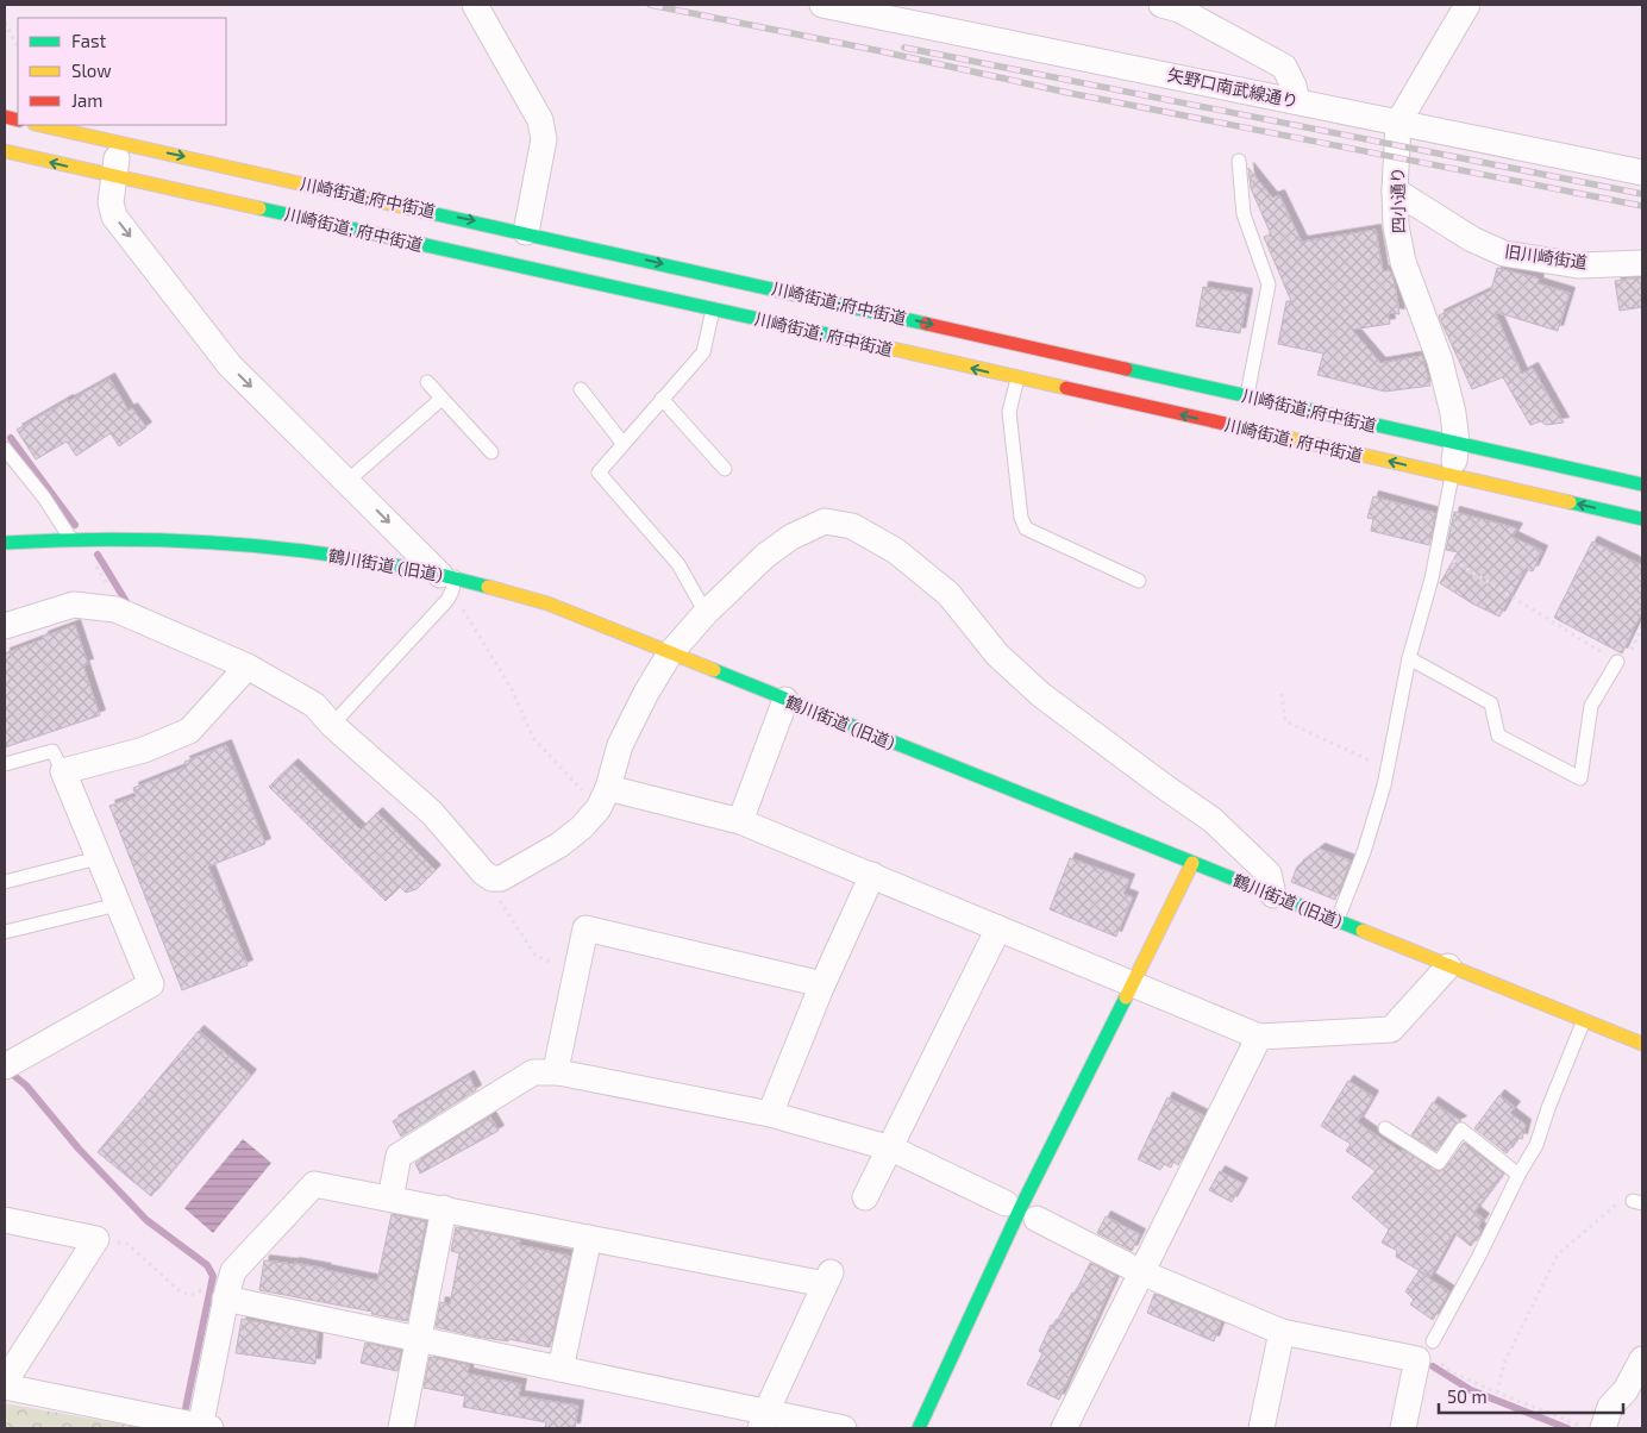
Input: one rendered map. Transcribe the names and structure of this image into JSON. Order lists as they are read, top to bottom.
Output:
{
  "streets": {
    "main road": ["川崎街道;府中街道", "川崎街道; 府中街道", "鶴川街道 (旧道)"],
    "street": ["矢野口南武線通り", "四小通り", "旧川崎街道"]
  },
  "crossings": [
    ["矢野口南武線通り", "四小通り"],
    ["川崎街道;府中街道", "四小通り"],
    ["四小通り", "川崎街道; 府中街道"],
    ["四小通り", "旧川崎街道"]
  ],
  "one_way": ["川崎街道;府中街道", "川崎街道; 府中街道"],
  "legend": ["Fast", "Slow", "Jam"],
  "scale_bar": "50 m"
}
